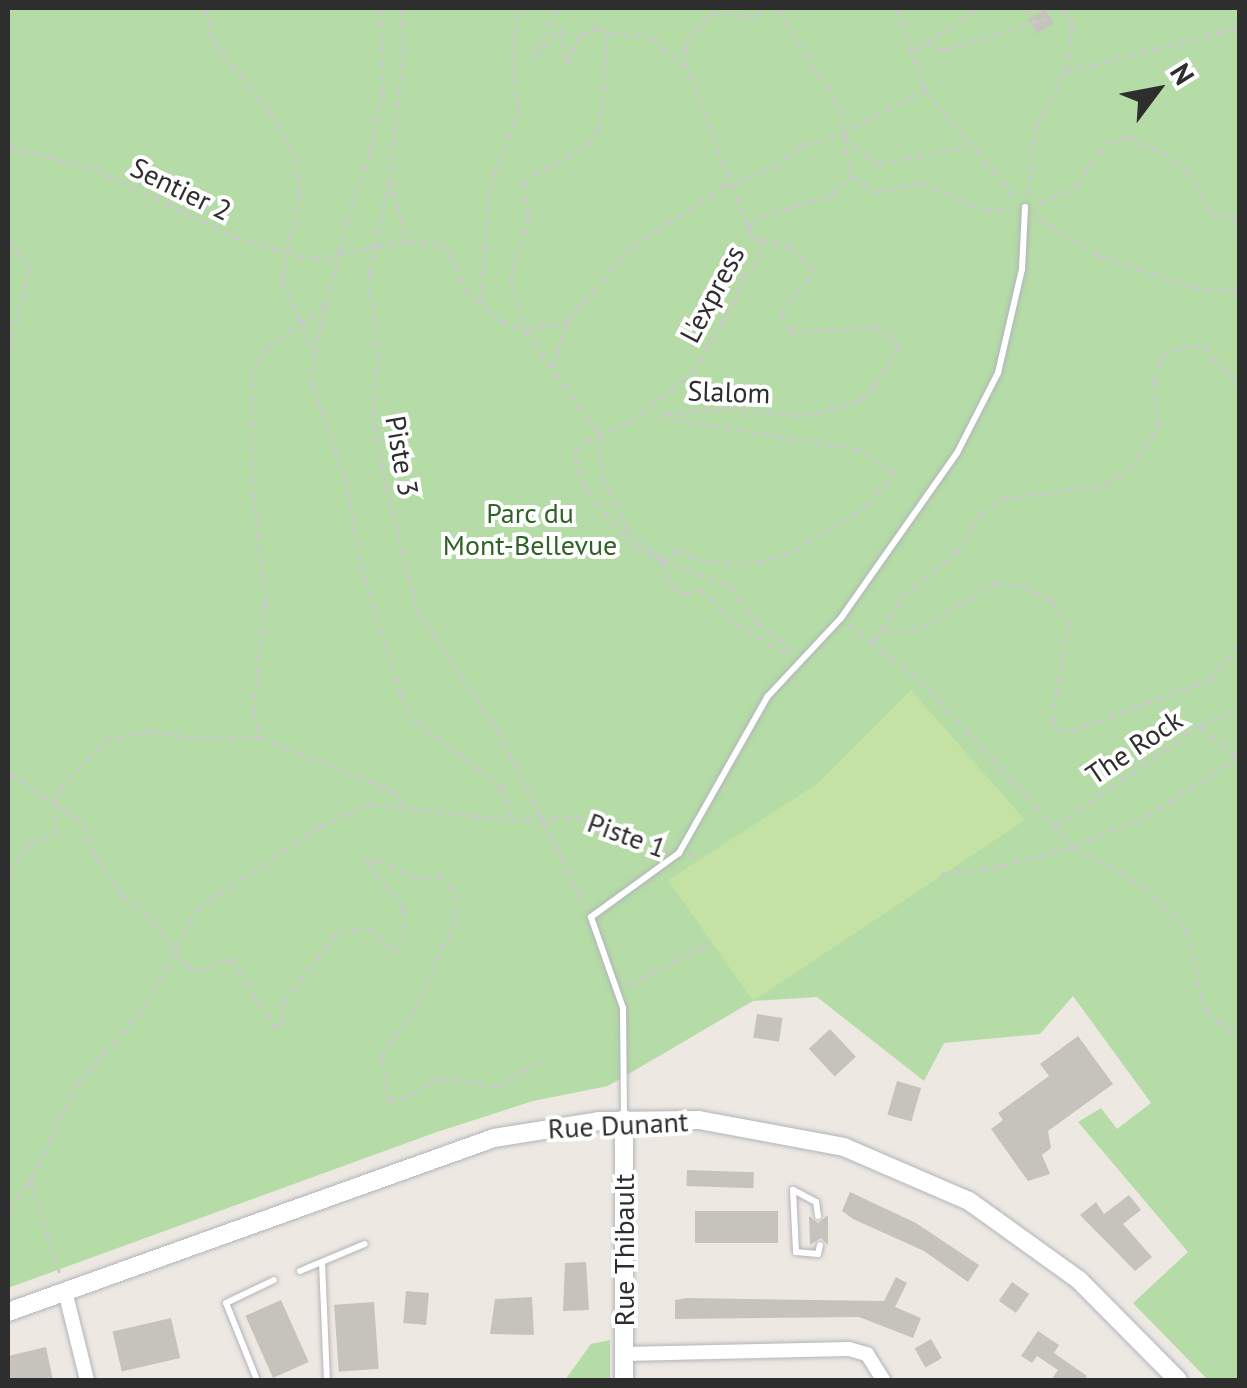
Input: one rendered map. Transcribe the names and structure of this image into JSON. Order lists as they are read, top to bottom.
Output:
{
  "streets": {
    "street": ["Rue Dunant", "Rue Thibault"],
    "lane": ["Piste 1"],
    "path": [
      "Sentier 2",
      "L'express",
      "Slalom",
      "Piste 3",
      "The Rock"
    ]
  },
  "crossings": [
    ["L'express", "Slalom"],
    ["Piste 3", "Piste 1"],
    ["Rue Dunant", "Rue Thibault"]
  ],
  "parks": ["Parc du Mont-Bellevue"],
  "north": "top right"
}
